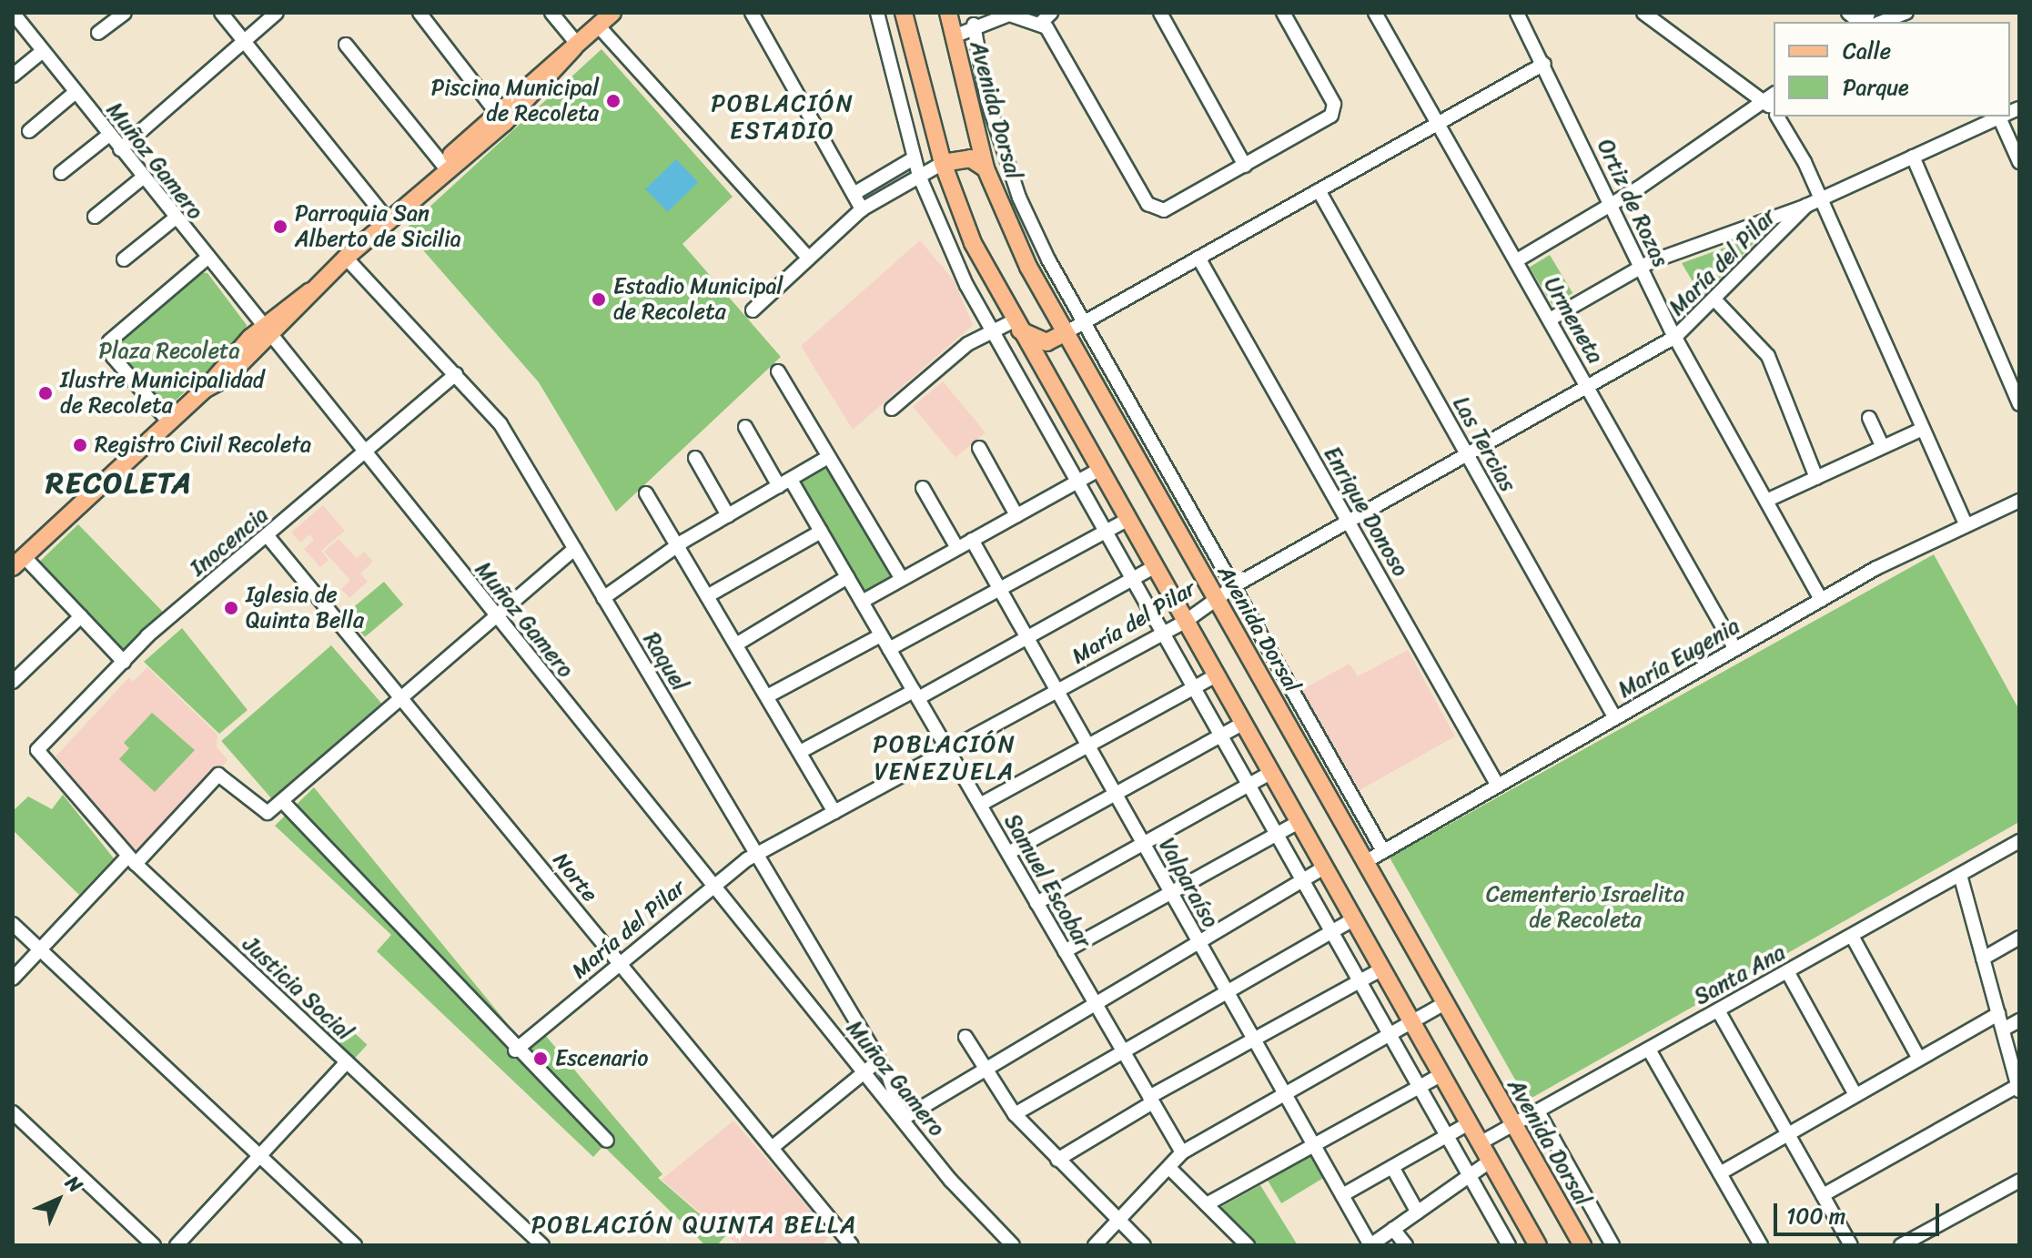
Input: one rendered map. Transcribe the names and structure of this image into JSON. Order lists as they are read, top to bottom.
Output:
{
  "streets": {
    "main road": ["Avenida Dorsal"],
    "street": [
      "Muñoz Gamero",
      "Ortiz de Rozas",
      "María del Pilar",
      "Urmeneta",
      "Las Tercias",
      "Enrique Donoso",
      "Inocencia",
      "María Eugenia",
      "Raquel",
      "Norte",
      "Samuel Escobar",
      "Valparaíso",
      "Santa Ana",
      "Justicia Social"
    ]
  },
  "crossings": [
    ["Avenida Dorsal", "María del Pilar"],
    ["Avenida Dorsal", "María Eugenia"],
    ["Avenida Dorsal", "Santa Ana"],
    ["Muñoz Gamero", "María del Pilar"],
    ["Muñoz Gamero", "Inocencia"],
    ["Muñoz Gamero", "Raquel"],
    ["Ortiz de Rozas", "María del Pilar"],
    ["Ortiz de Rozas", "María Eugenia"],
    ["María del Pilar", "Urmeneta"],
    ["María del Pilar", "Las Tercias"],
    ["María del Pilar", "Enrique Donoso"],
    ["María del Pilar", "Raquel"],
    ["María del Pilar", "Norte"],
    ["María del Pilar", "Samuel Escobar"],
    ["María del Pilar", "Valparaíso"],
    ["Urmeneta", "María Eugenia"],
    ["Las Tercias", "María Eugenia"],
    ["Enrique Donoso", "María Eugenia"],
    ["Inocencia", "Raquel"],
    ["Inocencia", "Norte"],
    ["Inocencia", "Justicia Social"]
  ],
  "districts": [
    "POBLACIÓN ESTADIO",
    "RECOLETA",
    "POBLACIÓN VENEZUELA",
    "POBLACIÓN QUINTA BELLA"
  ],
  "parks": ["Plaza Recoleta", "Cementerio Israelita de Recoleta"],
  "places": [
    "Piscina Municipal de Recoleta",
    "Parroquia San Alberto de Sicilia",
    "Estadio Municipal de Recoleta",
    "Ilustre Municipalidad de Recoleta",
    "Registro Civil Recoleta",
    "Iglesia de Quinta Bella",
    "Escenario"
  ],
  "legend": ["Calle", "Parque"],
  "scale_bar": "100 m",
  "north": "top right"
}
